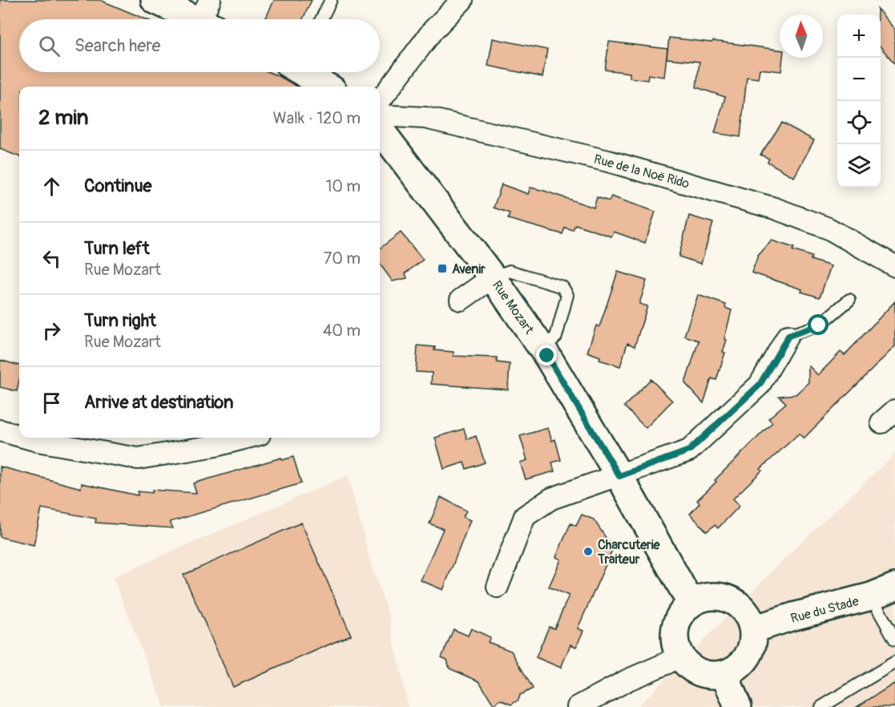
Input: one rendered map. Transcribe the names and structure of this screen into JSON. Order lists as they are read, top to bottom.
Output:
{
  "streets": {
    "street": ["Rue de la Noë Rido", "Rue Mozart", "Rue du Stade"]
  },
  "crossings": [
    ["Rue Mozart", "Rue du Stade"]
  ],
  "places": {
    "transit": ["Avenir"],
    "other": ["Charcuterie Traiteur"]
  },
  "north": "top",
  "page": {
    "map_buttons": ["+", "−"],
    "search": "Search here",
    "heading": ["2 min", "Walk · 120 m"],
    "list": [
      ["Continue", "10 m"],
      ["Turn left", "Rue Mozart", "70 m"],
      ["Turn right", "Rue Mozart", "40 m"],
      "Arrive at destination"
    ]
  }
}
